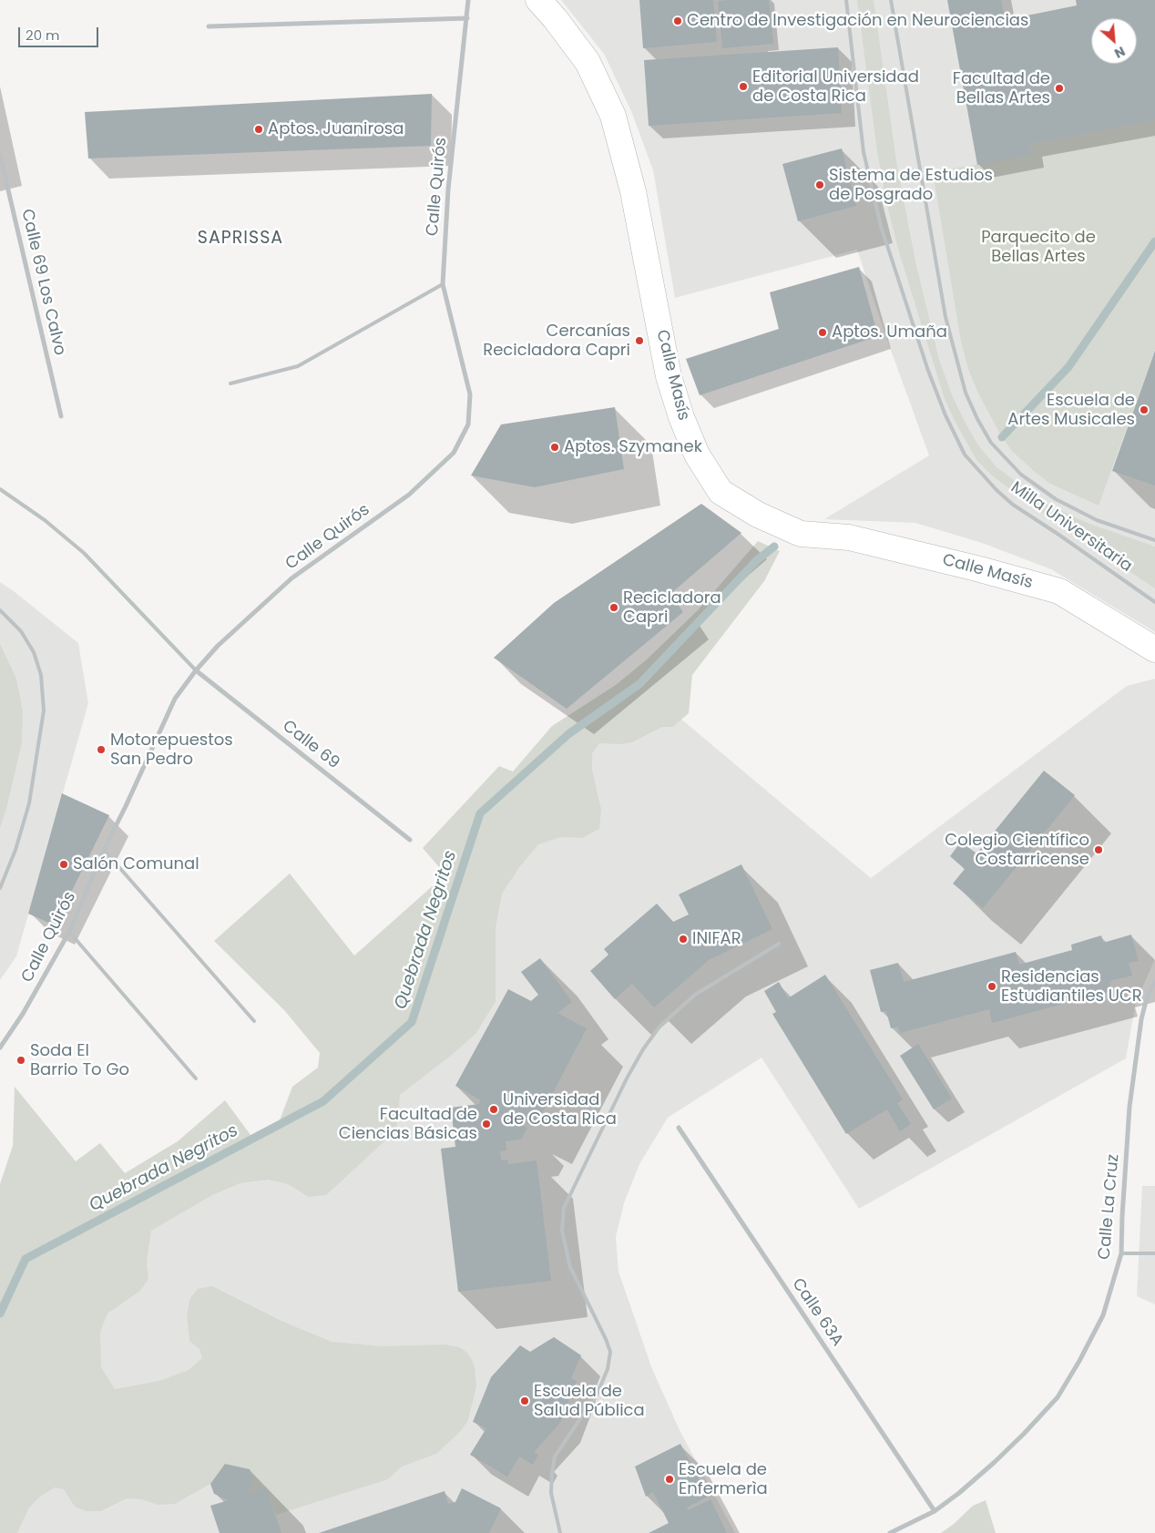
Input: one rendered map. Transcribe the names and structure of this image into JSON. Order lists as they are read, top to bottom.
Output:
{
  "streets": {
    "street": [
      "Calle Quirós",
      "Calle 69 Los Calvo",
      "Calle Masís",
      "Calle 69",
      "Calle La Cruz",
      "Calle 63A"
    ],
    "lane": ["Milla Universitaria"]
  },
  "crossings": [
    ["Calle Quirós", "Calle 69"],
    ["Calle La Cruz", "Calle 63A"]
  ],
  "districts": ["SAPRISSA"],
  "water": ["Quebrada Negritos"],
  "parks": ["Parquecito de Bellas Artes"],
  "places": [
    "Centro de Investigación en Neurociencias",
    "Editorial Universidad de Costa Rica",
    "Facultad de Bellas Artes",
    "Aptos. Juanirosa",
    "Sistema de Estudios de Posgrado",
    "Aptos. Umaña",
    "Cercanías Recicladora Capri",
    "Escuela de Artes Musicales",
    "Aptos. Szymanek",
    "Recicladora Capri",
    "Motorepuestos San Pedro",
    "Colegio Científico Costarricense",
    "Salón Comunal",
    "INIFAR",
    "Residencias Estudiantiles UCR",
    "Soda El Barrio To Go",
    "Universidad de Costa Rica",
    "Facultad de Ciencias Básicas",
    "Escuela de Salud Pública",
    "Escuela de Enfermerìa"
  ],
  "scale_bar": "20 m",
  "north": "bottom right"
}
